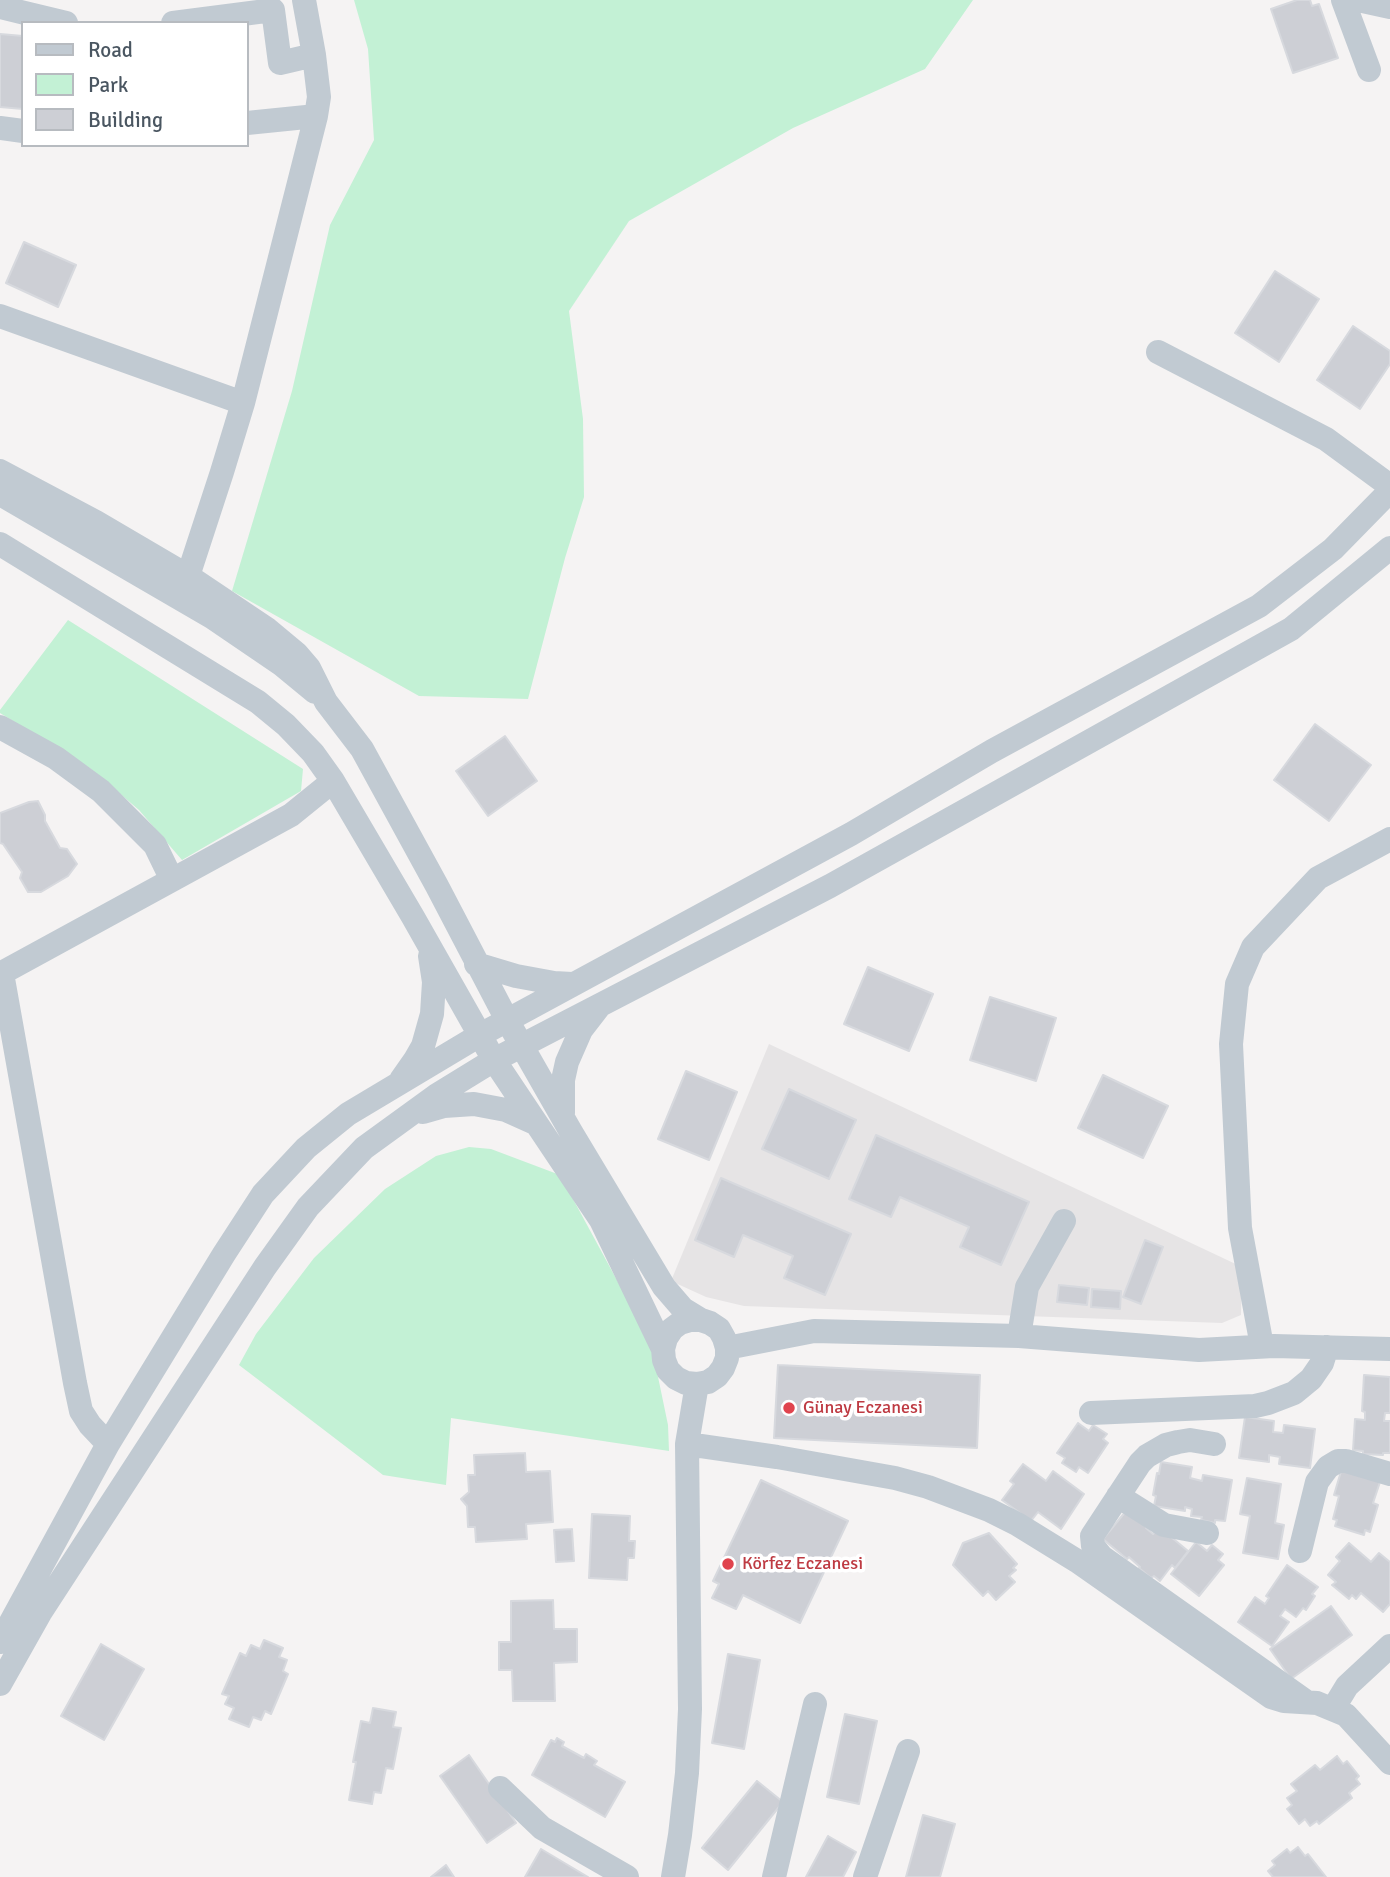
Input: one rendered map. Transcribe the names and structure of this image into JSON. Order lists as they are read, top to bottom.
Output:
{
  "places": ["Günay Eczanesi", "Körfez Eczanesi"],
  "legend": ["Road", "Park", "Building"]
}
